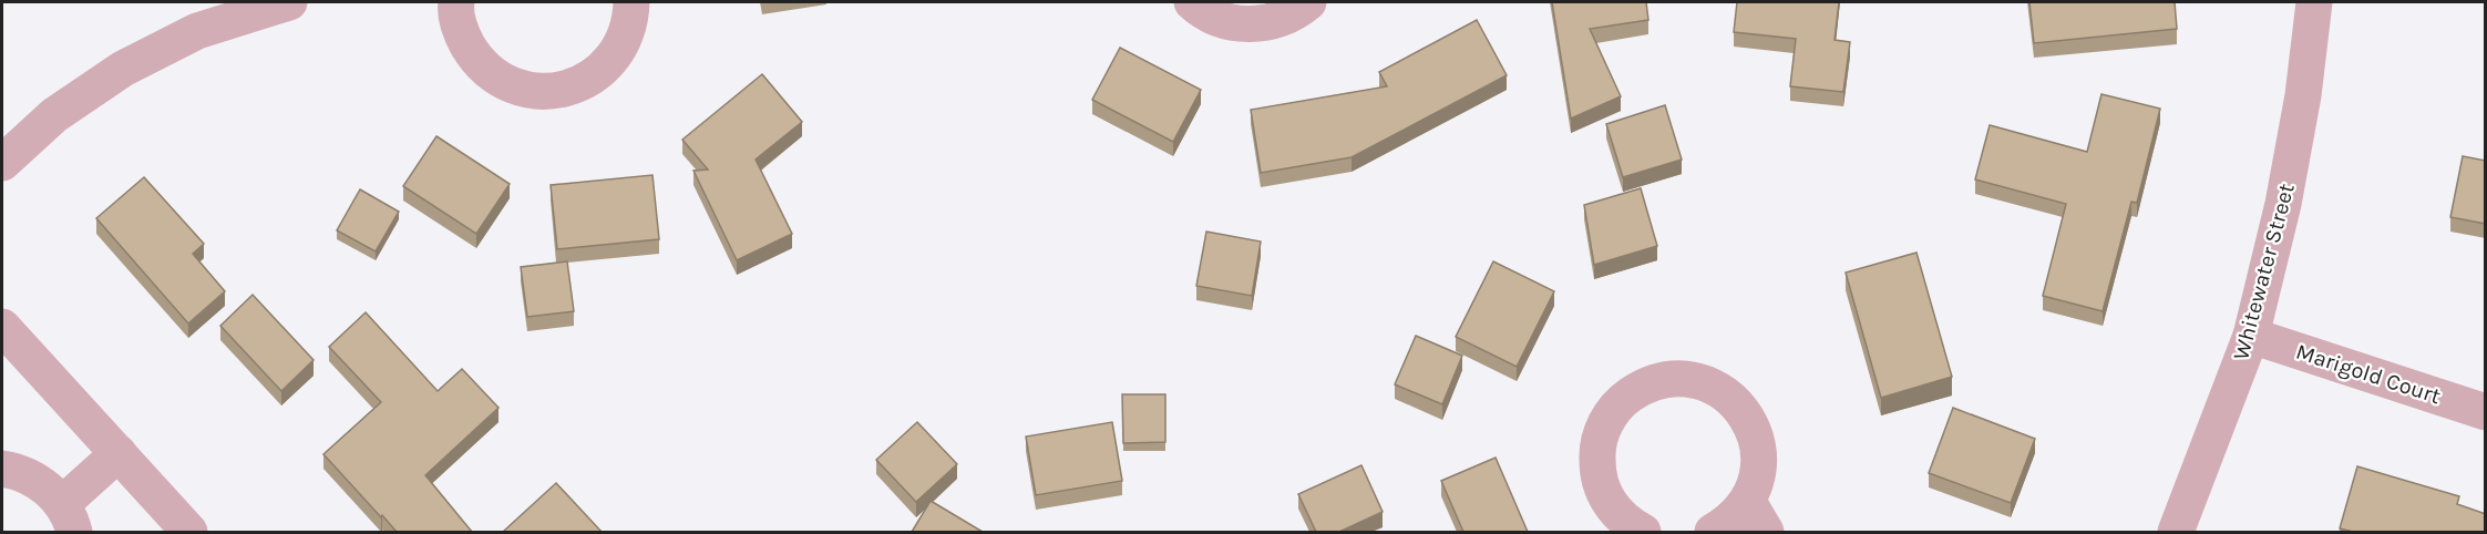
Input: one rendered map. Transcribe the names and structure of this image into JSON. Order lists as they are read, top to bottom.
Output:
{
  "streets": {
    "street": ["Whitewater Street", "Marigold Court"]
  },
  "crossings": [
    ["Whitewater Street", "Marigold Court"]
  ]
}
